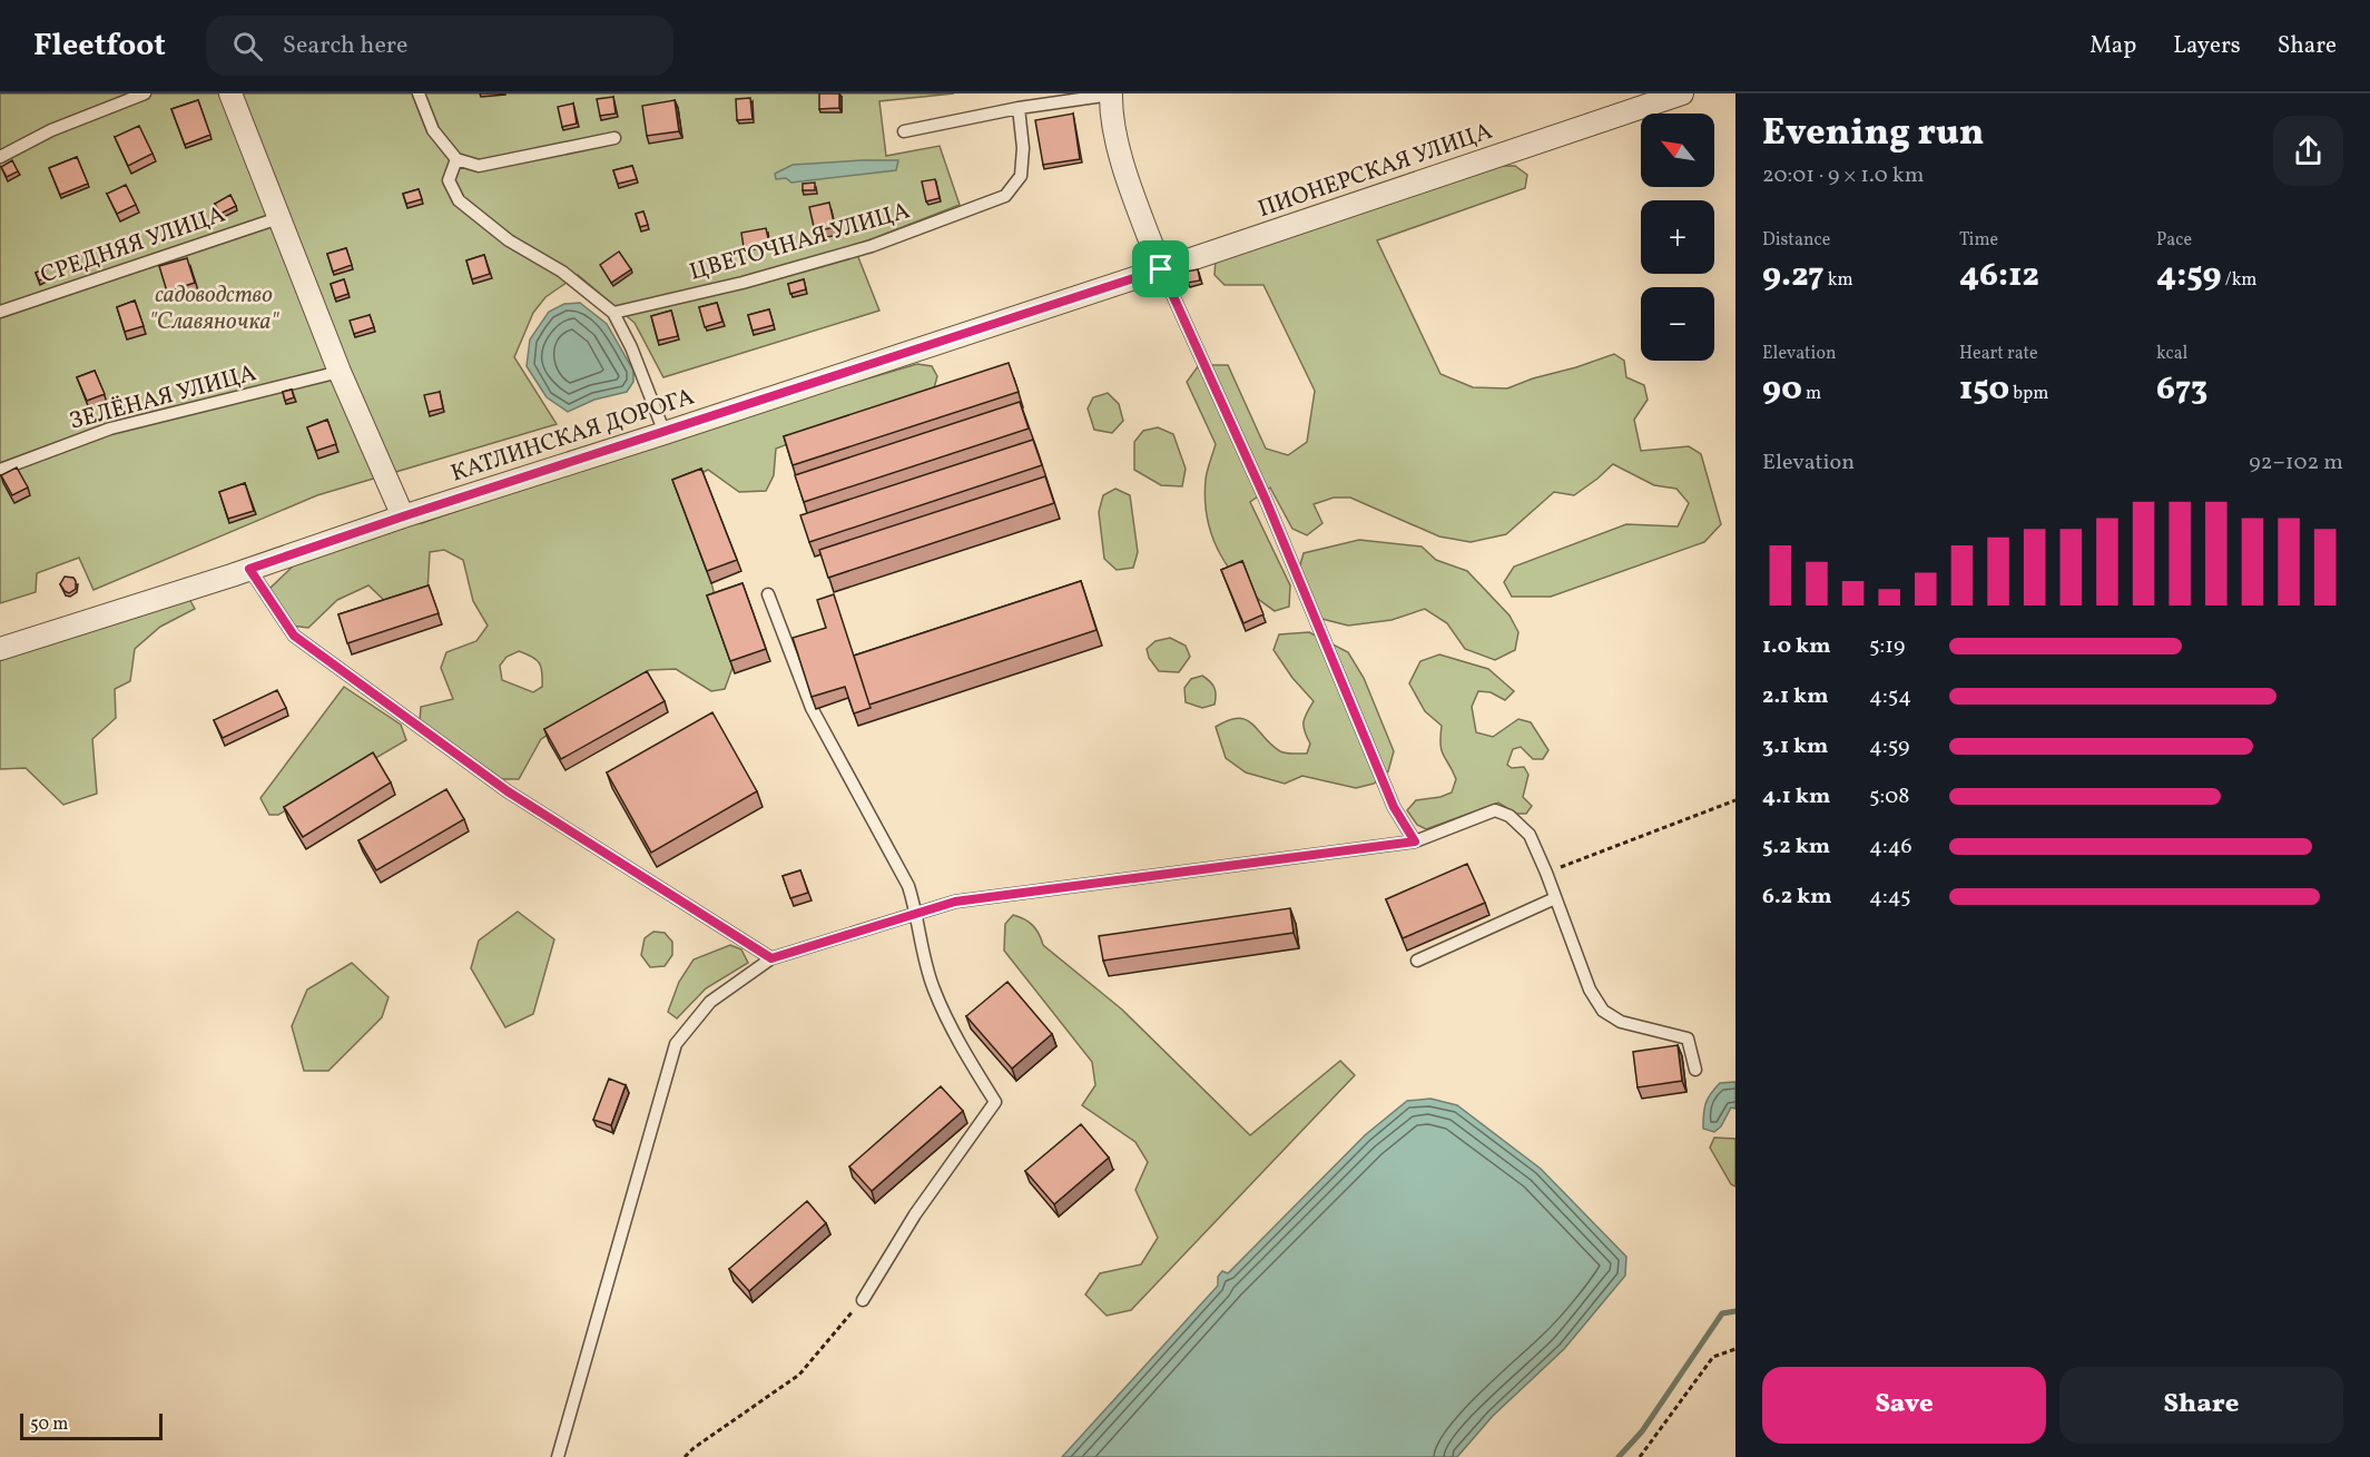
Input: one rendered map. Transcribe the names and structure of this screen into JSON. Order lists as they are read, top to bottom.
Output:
{
  "streets": {
    "street": ["ПИОНЕРСКАЯ УЛИЦА", "КАТЛИНСКАЯ ДОРОГА"],
    "lane": ["ЦВЕТОЧНАЯ УЛИЦА", "СРЕДНЯЯ УЛИЦА", "ЗЕЛЁНАЯ УЛИЦА"]
  },
  "crossings": [
    ["ПИОНЕРСКАЯ УЛИЦА", "КАТЛИНСКАЯ ДОРОГА"]
  ],
  "parks": ["садоводство \"Славяночка\""],
  "scale_bar": "50 m",
  "north": "top left",
  "page": {
    "header": "Fleetfoot",
    "search": "Search here",
    "nav": ["Map", "Layers", "Share"],
    "heading": ["Evening run", "20:01 · 9 × 1.0 km"],
    "map_buttons": ["+", "−"],
    "stats": [
      ["Distance", "9.27 km"],
      ["Time", "46:12"],
      ["Pace", "4:59 /km"],
      ["Elevation", "90 m"],
      ["Heart rate", "150 bpm"],
      ["kcal", "673"]
    ],
    "chart": ["Elevation", "92–102 m"],
    "list": [
      {
        "name": "1.0 km",
        "note": "5:19"
      },
      {
        "name": "2.1 km",
        "note": "4:54"
      },
      {
        "name": "3.1 km",
        "note": "4:59"
      },
      {
        "name": "4.1 km",
        "note": "5:08"
      },
      {
        "name": "5.2 km",
        "note": "4:46"
      },
      {
        "name": "6.2 km",
        "note": "4:45"
      }
    ],
    "buttons": ["Save", "Share"],
    "scale": "50 m"
  }
}
